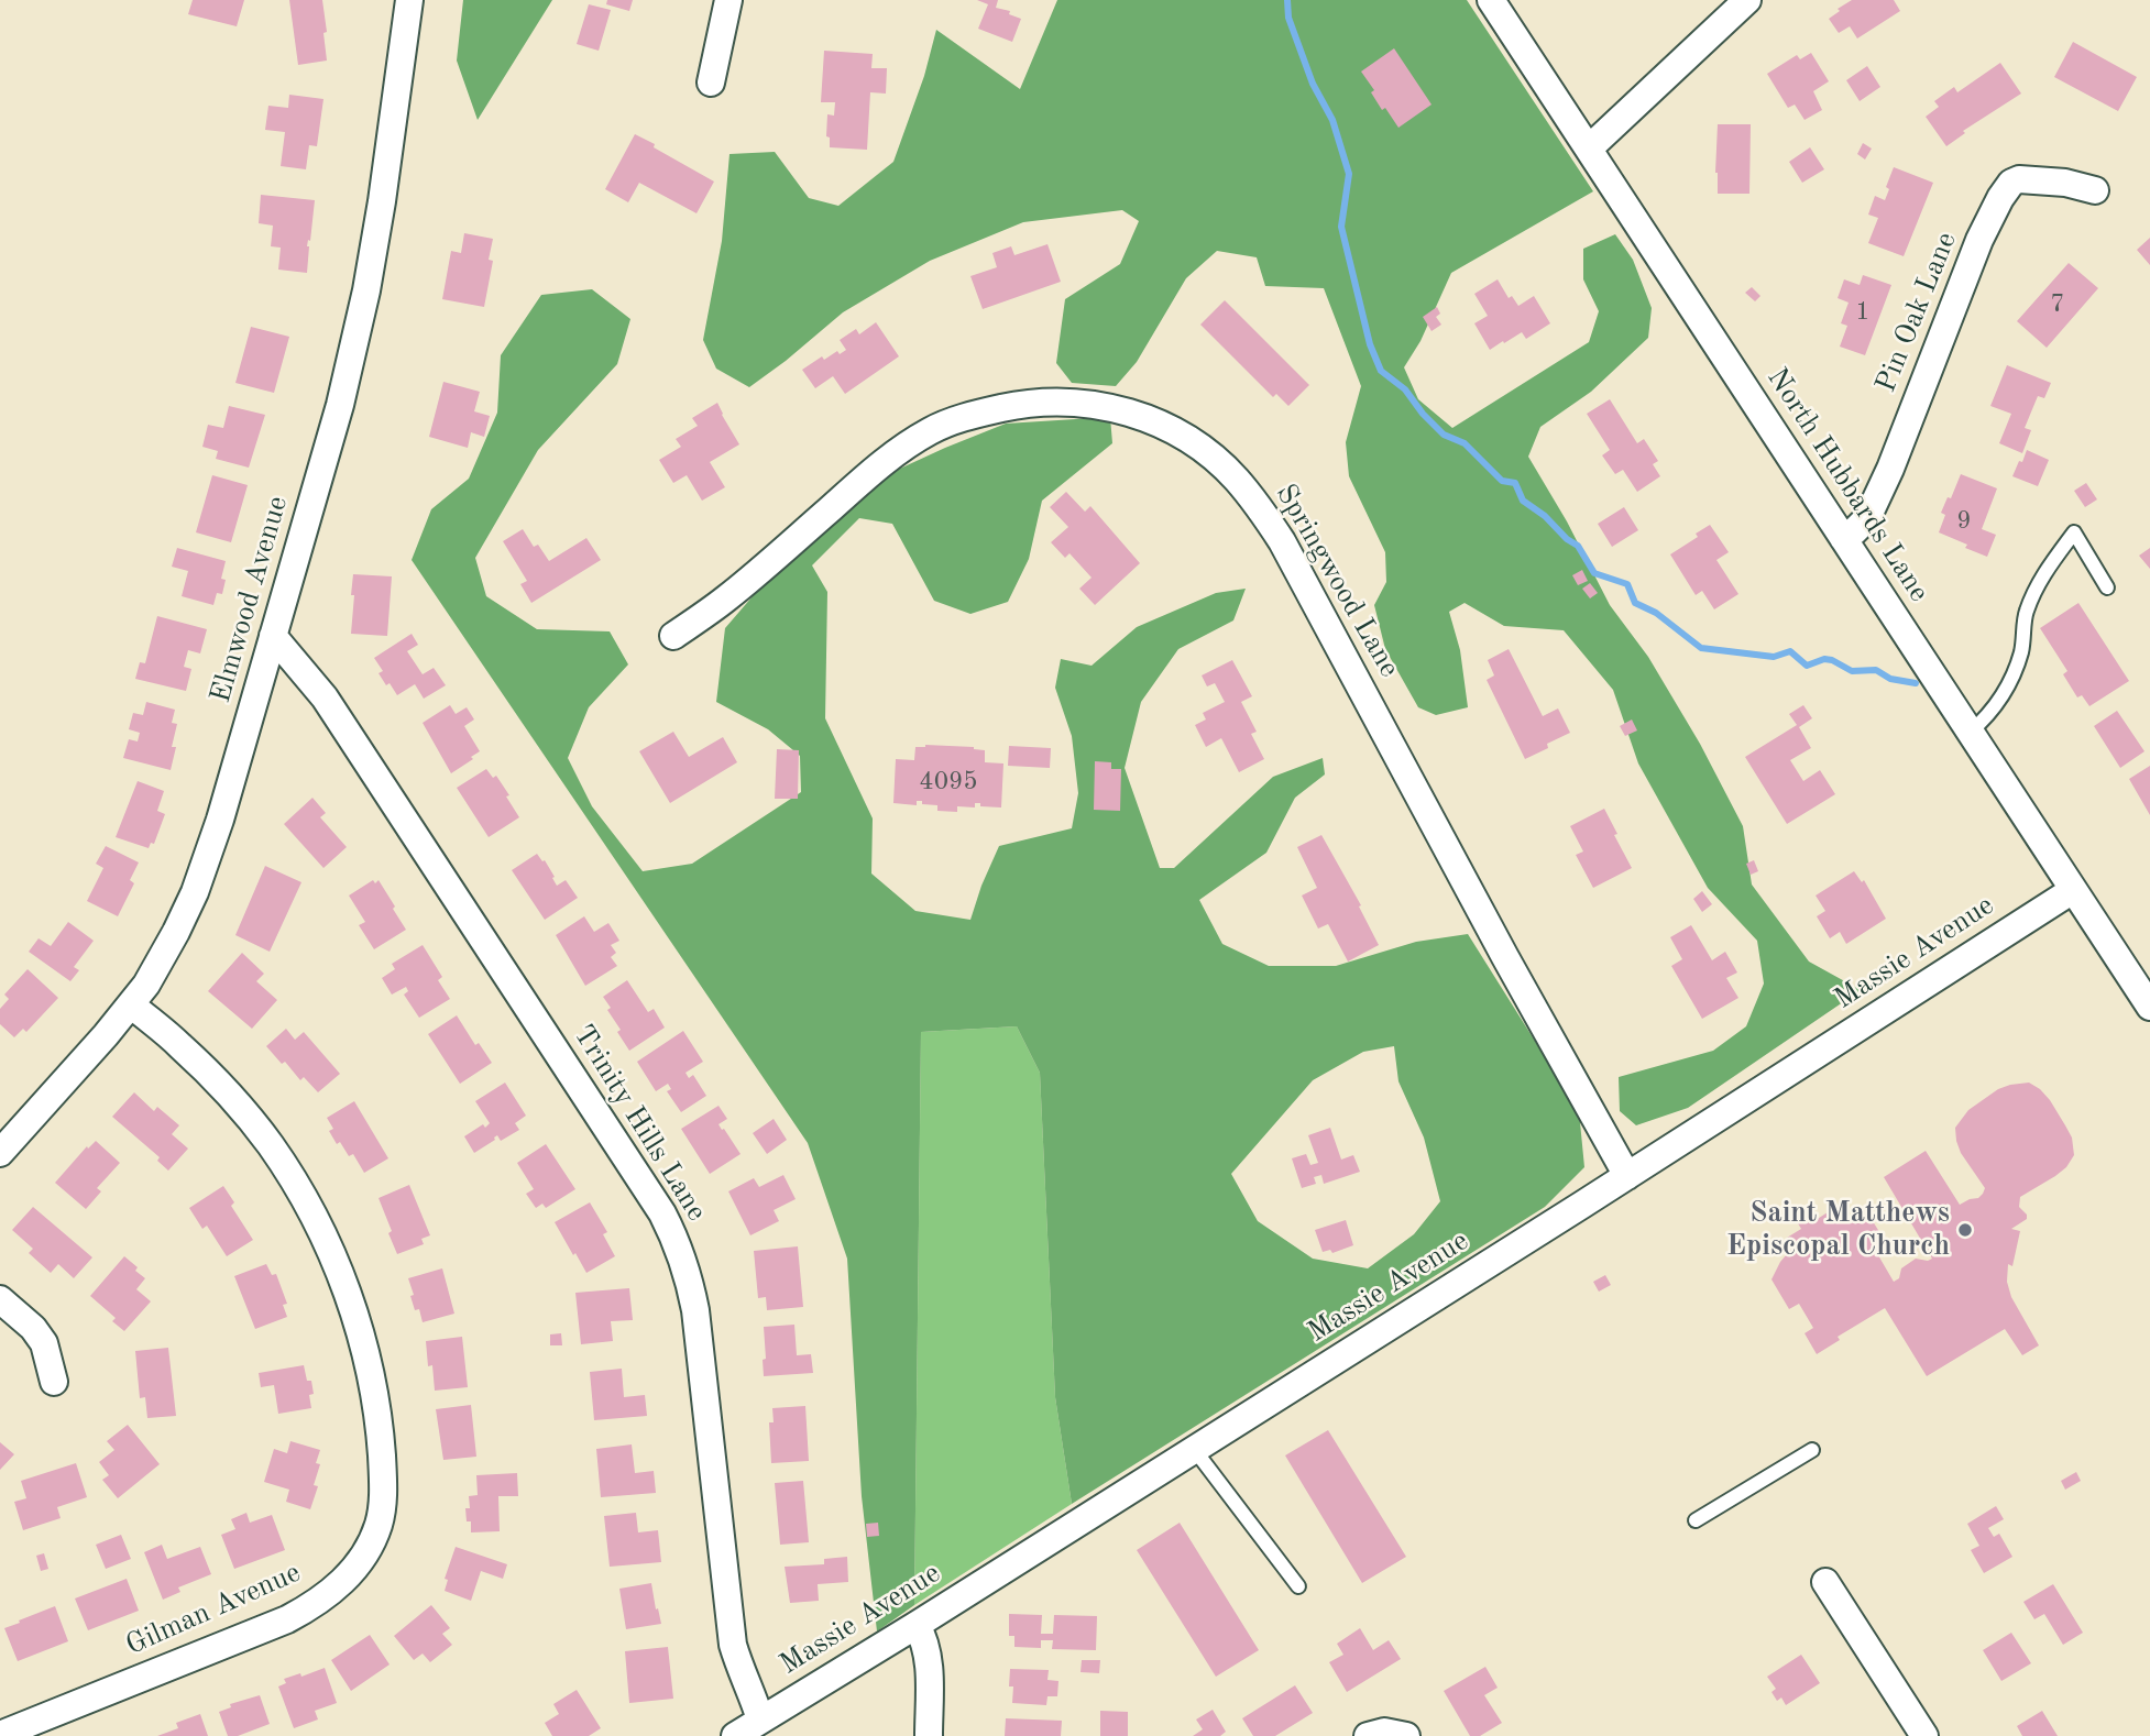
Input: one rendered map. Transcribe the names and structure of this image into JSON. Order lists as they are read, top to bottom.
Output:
{
  "streets": {
    "street": [
      "Pin Oak Lane",
      "North Hubbards Lane",
      "Springwood Lane",
      "Elmwood Avenue",
      "Massie Avenue",
      "Trinity Hills Lane",
      "Gilman Avenue"
    ]
  },
  "crossings": [
    ["Pin Oak Lane", "North Hubbards Lane"],
    ["North Hubbards Lane", "Massie Avenue"],
    ["Springwood Lane", "Massie Avenue"],
    ["Elmwood Avenue", "Trinity Hills Lane"],
    ["Elmwood Avenue", "Gilman Avenue"],
    ["Massie Avenue", "Trinity Hills Lane"]
  ],
  "places": ["Saint Matthews Episcopal Church"],
  "house_numbers": [
    "7",
    "1",
    "9",
    "4095"
  ]
}
